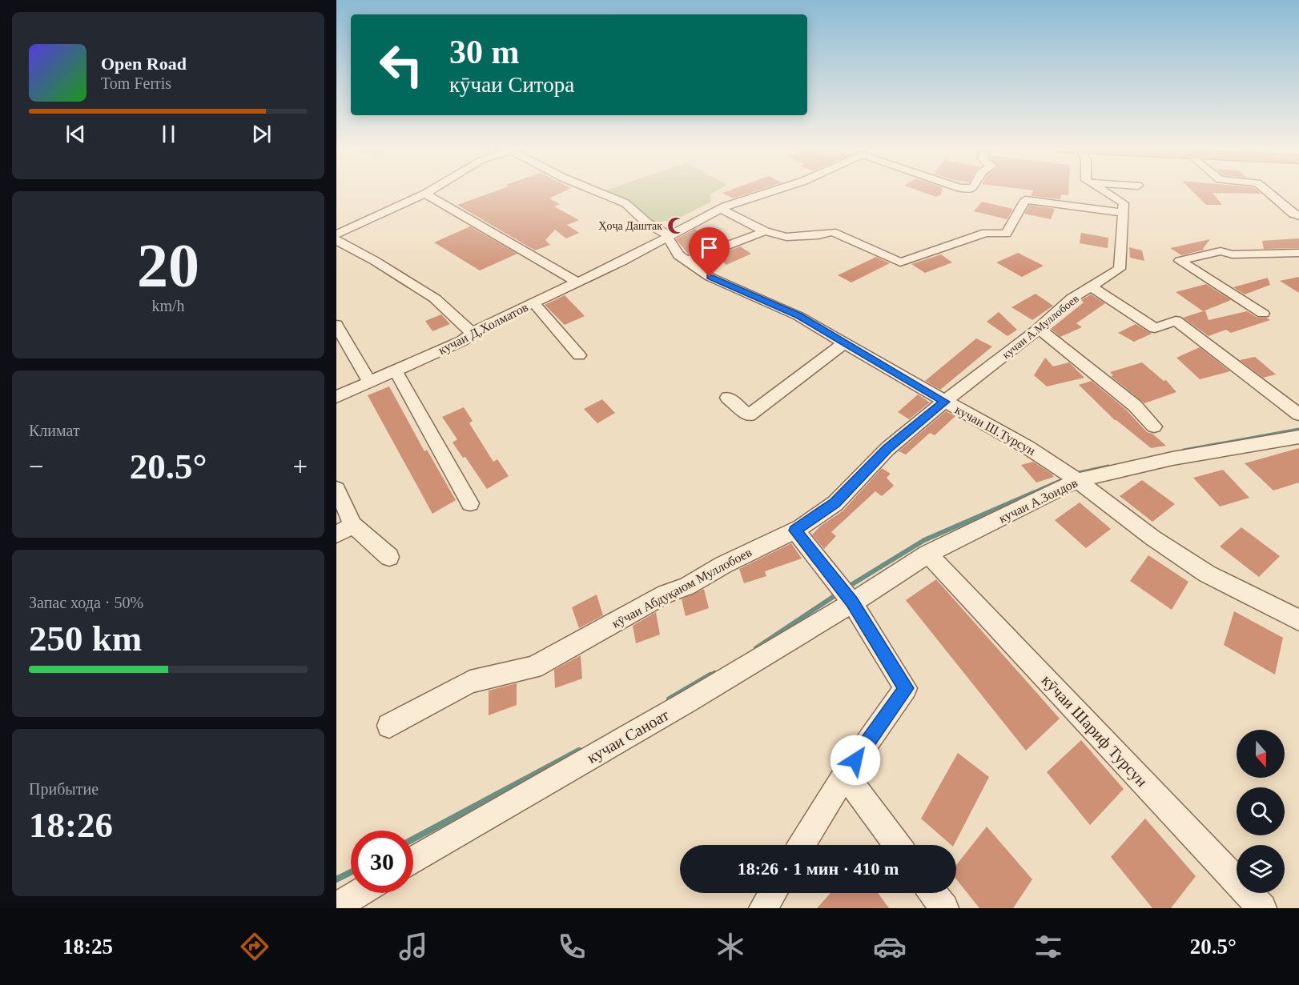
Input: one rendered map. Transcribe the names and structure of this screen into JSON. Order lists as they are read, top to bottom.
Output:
{
  "streets": {
    "street": [
      "кучаи А.Муллобоев",
      "кучаи Д,Холматов",
      "кучаи Ш.Турсун",
      "кучаи А.Зоидов",
      "кӯчаи Абдуқаюм Муллобоев",
      "кӯчаи Шариф Турсун",
      "кучаи Саноат"
    ]
  },
  "crossings": [
    ["кучаи А.Муллобоев", "кучаи Ш.Турсун"],
    ["кучаи А.Муллобоев", "кӯчаи Абдуқаюм Муллобоев"],
    ["кучаи Д,Холматов", "кучаи Ш.Турсун"],
    ["кучаи Ш.Турсун", "кучаи А.Зоидов"],
    ["кучаи Ш.Турсун", "кӯчаи Абдуқаюм Муллобоев"],
    ["кучаи А.Зоидов", "кӯчаи Шариф Турсун"],
    ["кучаи А.Зоидов", "кучаи Саноат"]
  ],
  "places": {
    "mosque": ["Ҳоҷа Даштак"]
  },
  "north": "bottom",
  "page": {
    "turn": ["30 m", "кӯчаи Ситора"],
    "song": ["Open Road", "Tom Ferris"],
    "tile": [
      ["20", "km/h"],
      "Климат",
      ["Запас хода · 50%", "250 km"],
      ["Прибытие", "18:26"]
    ],
    "heat": ["−", "20.5°", "+"],
    "limit": "30",
    "trip": "18:26 · 1 мин · 410 m",
    "tabs": ["18:25", "20.5°"]
  }
}
